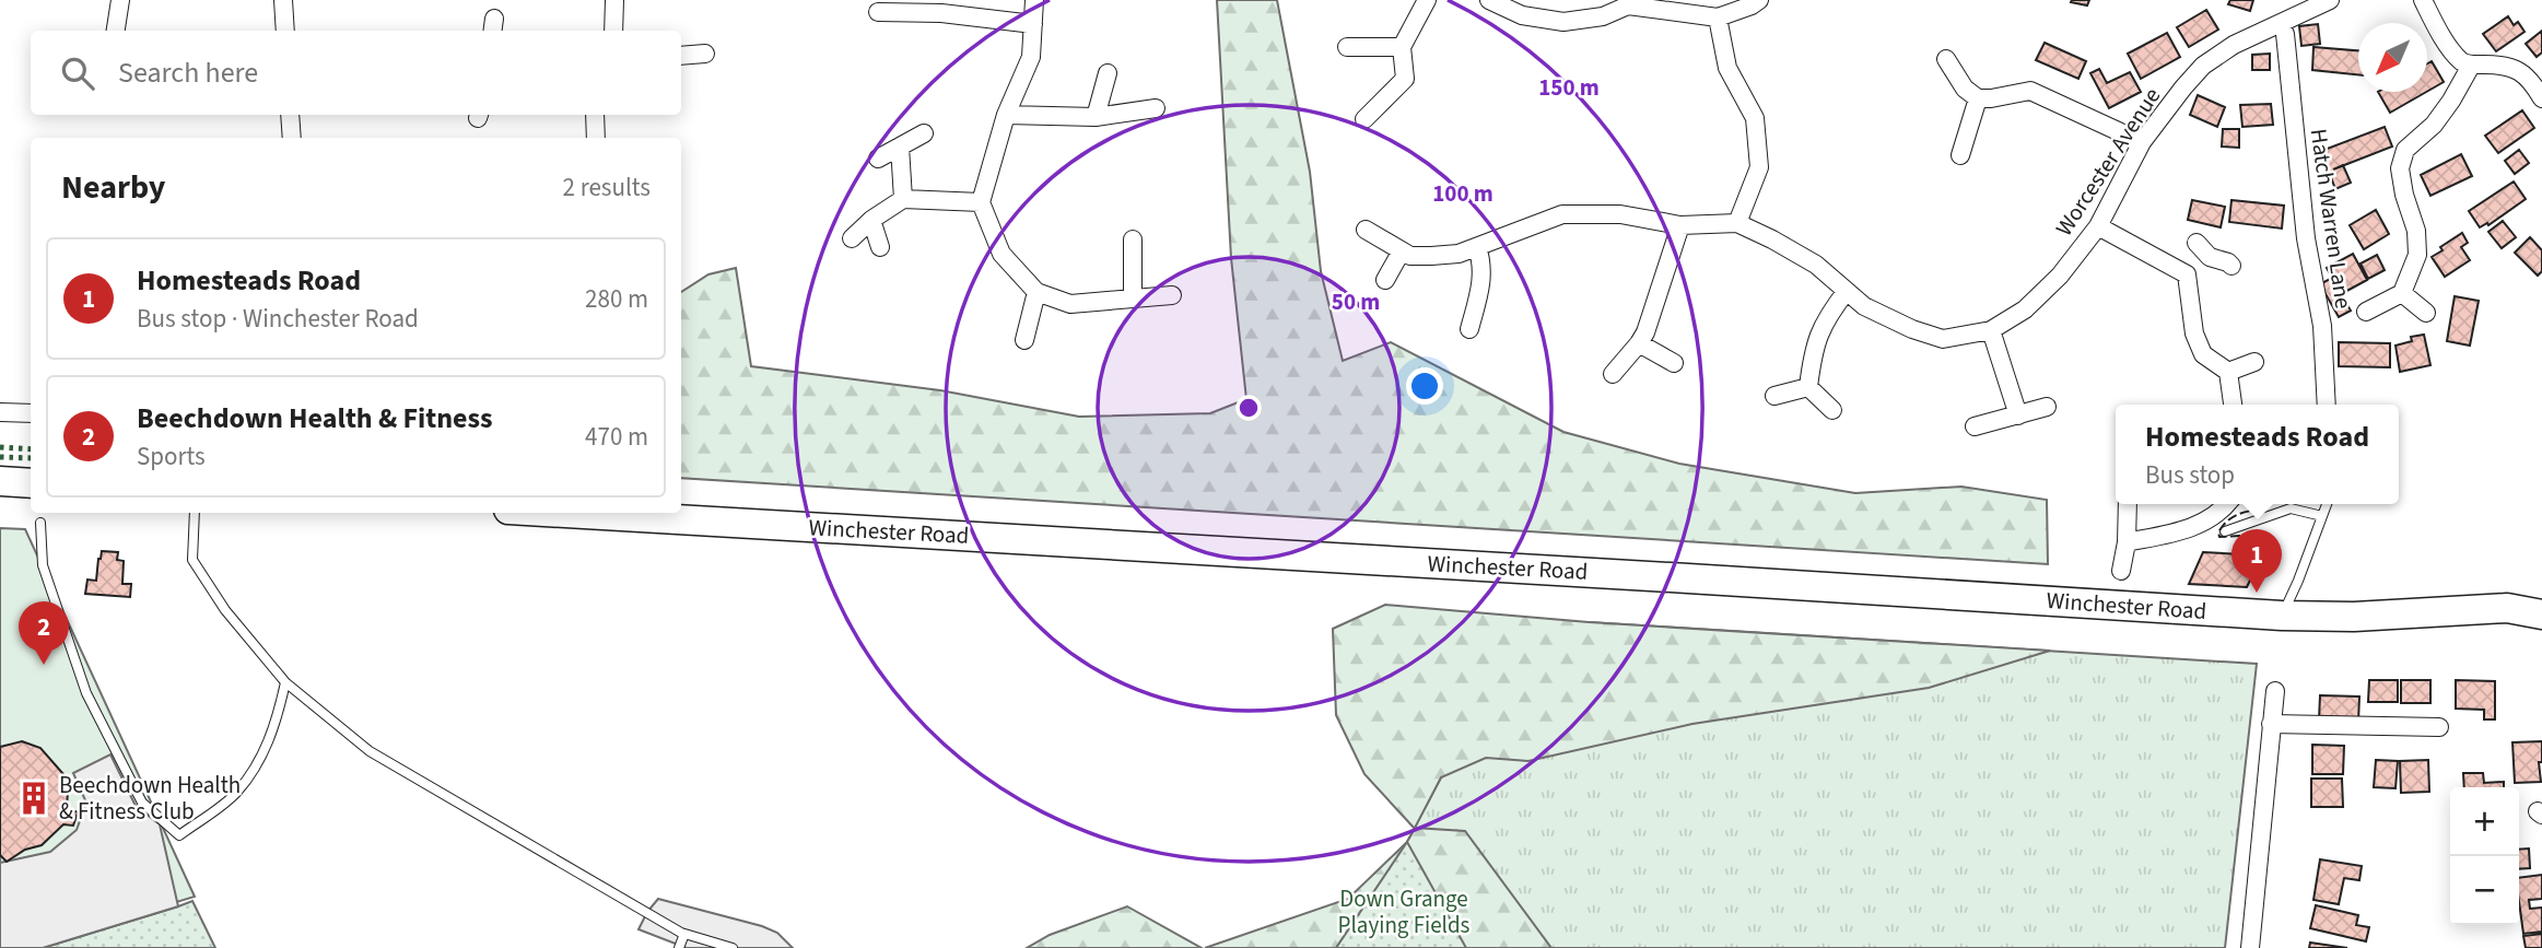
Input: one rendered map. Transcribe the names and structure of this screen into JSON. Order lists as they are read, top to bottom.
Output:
{
  "streets": {
    "main road": ["Winchester Road"],
    "street": ["Worcester Avenue", "Hatch Warren Lane"]
  },
  "parks": ["Down Grange Playing Fields"],
  "places": {
    "building": ["Beechdown Health & Fitness Club"]
  },
  "north": "bottom left",
  "page": {
    "search": "Search here",
    "heading": ["Nearby", "2 results"],
    "list": [
      {
        "mark": "1",
        "name": "Homesteads Road",
        "note": "Bus stop · Winchester Road",
        "value": "280 m"
      },
      {
        "mark": "2",
        "name": "Beechdown Health & Fitness",
        "note": "Sports",
        "value": "470 m"
      }
    ],
    "popup": ["Homesteads Road", "Bus stop"],
    "pins": ["1", "2"],
    "map_buttons": ["+", "−"]
  },
  "rings": ["150 m", "100 m", "50 m"]
}
